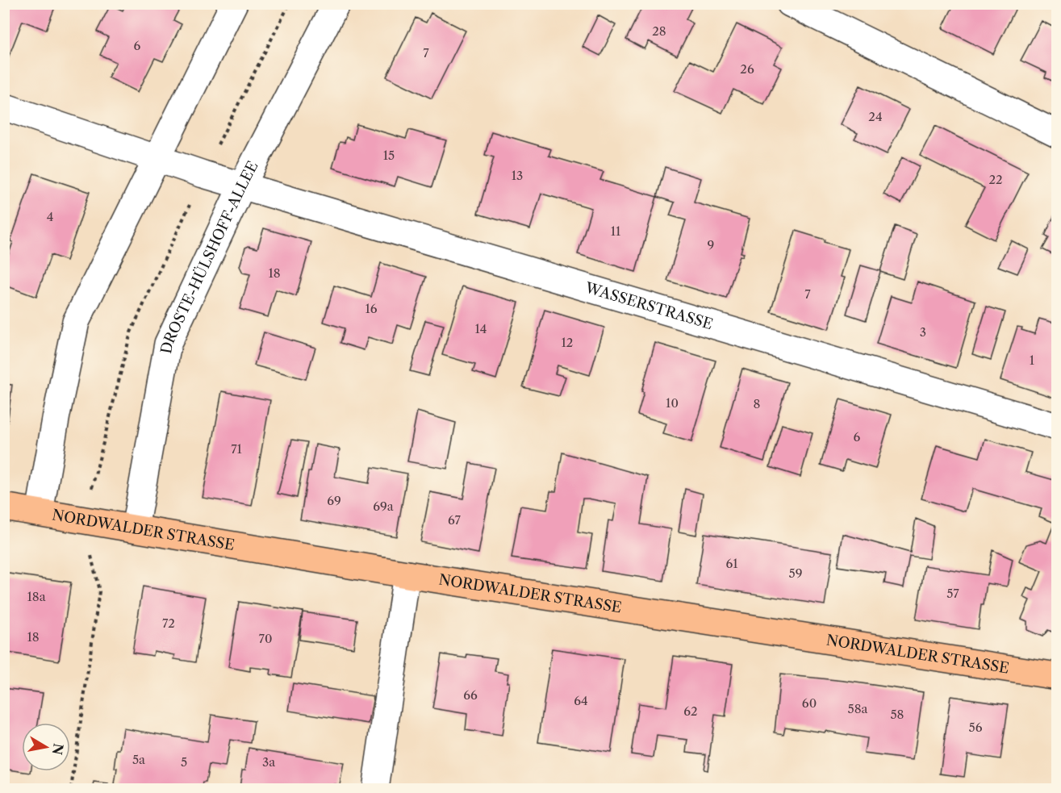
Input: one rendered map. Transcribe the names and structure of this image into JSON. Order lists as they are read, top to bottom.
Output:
{
  "streets": {
    "main road": ["NORDWALDER STRASSE"],
    "street": ["DROSTE-HÜLSHOFF-ALLEE", "WASSERSTRASSE"]
  },
  "crossings": [
    ["DROSTE-HÜLSHOFF-ALLEE", "WASSERSTRASSE"],
    ["DROSTE-HÜLSHOFF-ALLEE", "NORDWALDER STRASSE"]
  ],
  "house_numbers": [
    "28",
    "6",
    "7",
    "26",
    "24",
    "15",
    "13",
    "22",
    "4",
    "11",
    "9",
    "18",
    "7",
    "16",
    "14",
    "3",
    "12",
    "1",
    "10",
    "8",
    "6",
    "71",
    "69",
    "69a",
    "67",
    "61",
    "59",
    "57",
    "18a",
    "72",
    "18",
    "70",
    "66",
    "64",
    "60",
    "58a",
    "62",
    "58",
    "56",
    "5a",
    "5",
    "3a"
  ],
  "north": "right"
}
